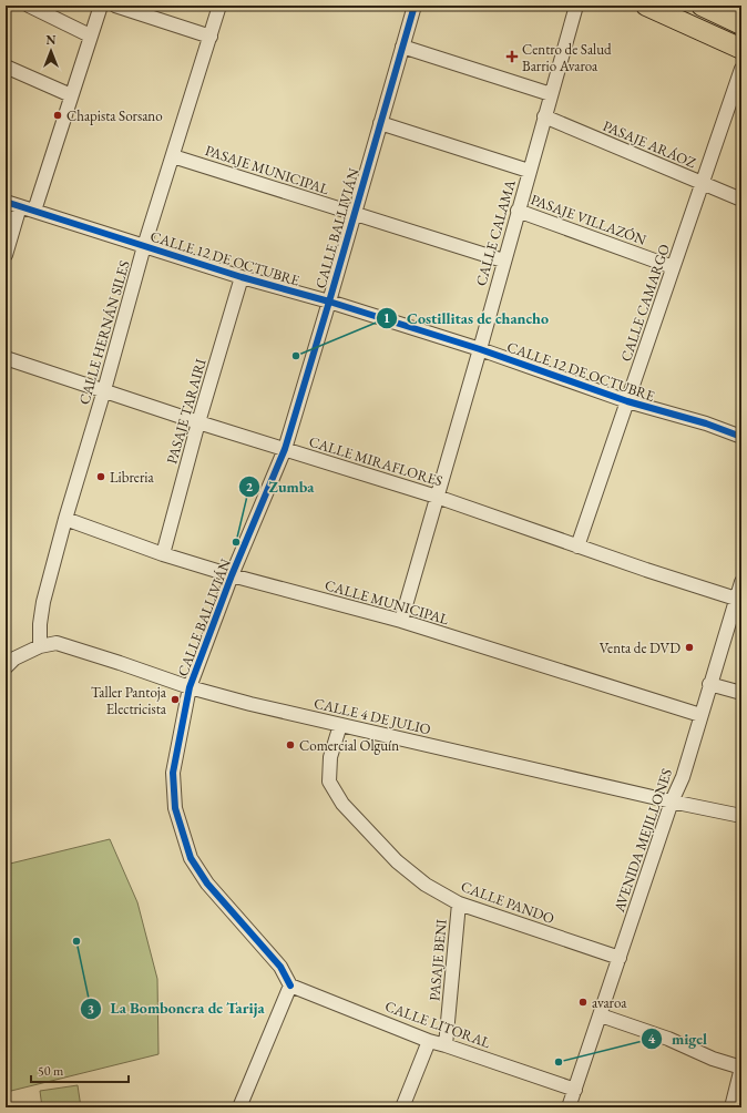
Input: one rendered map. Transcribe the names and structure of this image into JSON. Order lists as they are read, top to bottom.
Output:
{
  "streets": {
    "street": [
      "PASAJE ARÁOZ",
      "PASAJE MUNICIPAL",
      "PASAJE VILLAZÓN",
      "CALLE BALLIVIÁN",
      "CALLE CALAMA",
      "CALLE 12 DE OCTUBRE",
      "CALLE CAMARGO",
      "CALLE HERNÁN SILES",
      "PASAJE TARAIRI",
      "CALLE MIRAFLORES",
      "CALLE MUNICIPAL",
      "CALLE 4 DE JULIO",
      "AVENIDA MEJILLONES",
      "CALLE PANDO",
      "PASAJE BENI",
      "CALLE LITORAL"
    ]
  },
  "crossings": [
    ["PASAJE ARÁOZ", "CALLE CALAMA"],
    ["PASAJE ARÁOZ", "CALLE CAMARGO"],
    ["PASAJE MUNICIPAL", "CALLE BALLIVIÁN"],
    ["PASAJE MUNICIPAL", "CALLE CALAMA"],
    ["PASAJE MUNICIPAL", "CALLE HERNÁN SILES"],
    ["PASAJE VILLAZÓN", "CALLE BALLIVIÁN"],
    ["PASAJE VILLAZÓN", "CALLE CALAMA"],
    ["PASAJE VILLAZÓN", "CALLE CAMARGO"],
    ["CALLE BALLIVIÁN", "CALLE 12 DE OCTUBRE"],
    ["CALLE BALLIVIÁN", "CALLE MIRAFLORES"],
    ["CALLE BALLIVIÁN", "CALLE MUNICIPAL"],
    ["CALLE BALLIVIÁN", "CALLE 4 DE JULIO"],
    ["CALLE BALLIVIÁN", "CALLE LITORAL"],
    ["CALLE CALAMA", "CALLE 12 DE OCTUBRE"],
    ["CALLE CALAMA", "CALLE MIRAFLORES"],
    ["CALLE CALAMA", "CALLE MUNICIPAL"],
    ["CALLE 12 DE OCTUBRE", "CALLE CAMARGO"],
    ["CALLE 12 DE OCTUBRE", "CALLE HERNÁN SILES"],
    ["CALLE 12 DE OCTUBRE", "PASAJE TARAIRI"],
    ["CALLE CAMARGO", "CALLE MIRAFLORES"],
    ["CALLE HERNÁN SILES", "CALLE MIRAFLORES"],
    ["CALLE HERNÁN SILES", "CALLE MUNICIPAL"],
    ["CALLE HERNÁN SILES", "CALLE 4 DE JULIO"],
    ["PASAJE TARAIRI", "CALLE MIRAFLORES"],
    ["PASAJE TARAIRI", "CALLE MUNICIPAL"],
    ["CALLE MIRAFLORES", "AVENIDA MEJILLONES"],
    ["CALLE MUNICIPAL", "AVENIDA MEJILLONES"],
    ["CALLE 4 DE JULIO", "AVENIDA MEJILLONES"],
    ["CALLE 4 DE JULIO", "CALLE PANDO"],
    ["AVENIDA MEJILLONES", "CALLE PANDO"],
    ["AVENIDA MEJILLONES", "CALLE LITORAL"],
    ["CALLE PANDO", "PASAJE BENI"],
    ["PASAJE BENI", "CALLE LITORAL"]
  ],
  "places": {
    "health": ["Centro de Salud Barrio Avaroa"],
    "other": [
      "Chapista Sorsano",
      "Costillitas de chancho",
      "Libreria",
      "Zumba",
      "Venta de DVD",
      "Taller Pantoja Electricista",
      "Comercial Olguín",
      "La Bombonera de Tarija",
      "avaroa",
      "migel"
    ]
  },
  "scale_bar": "50 m",
  "north": "top"
}
